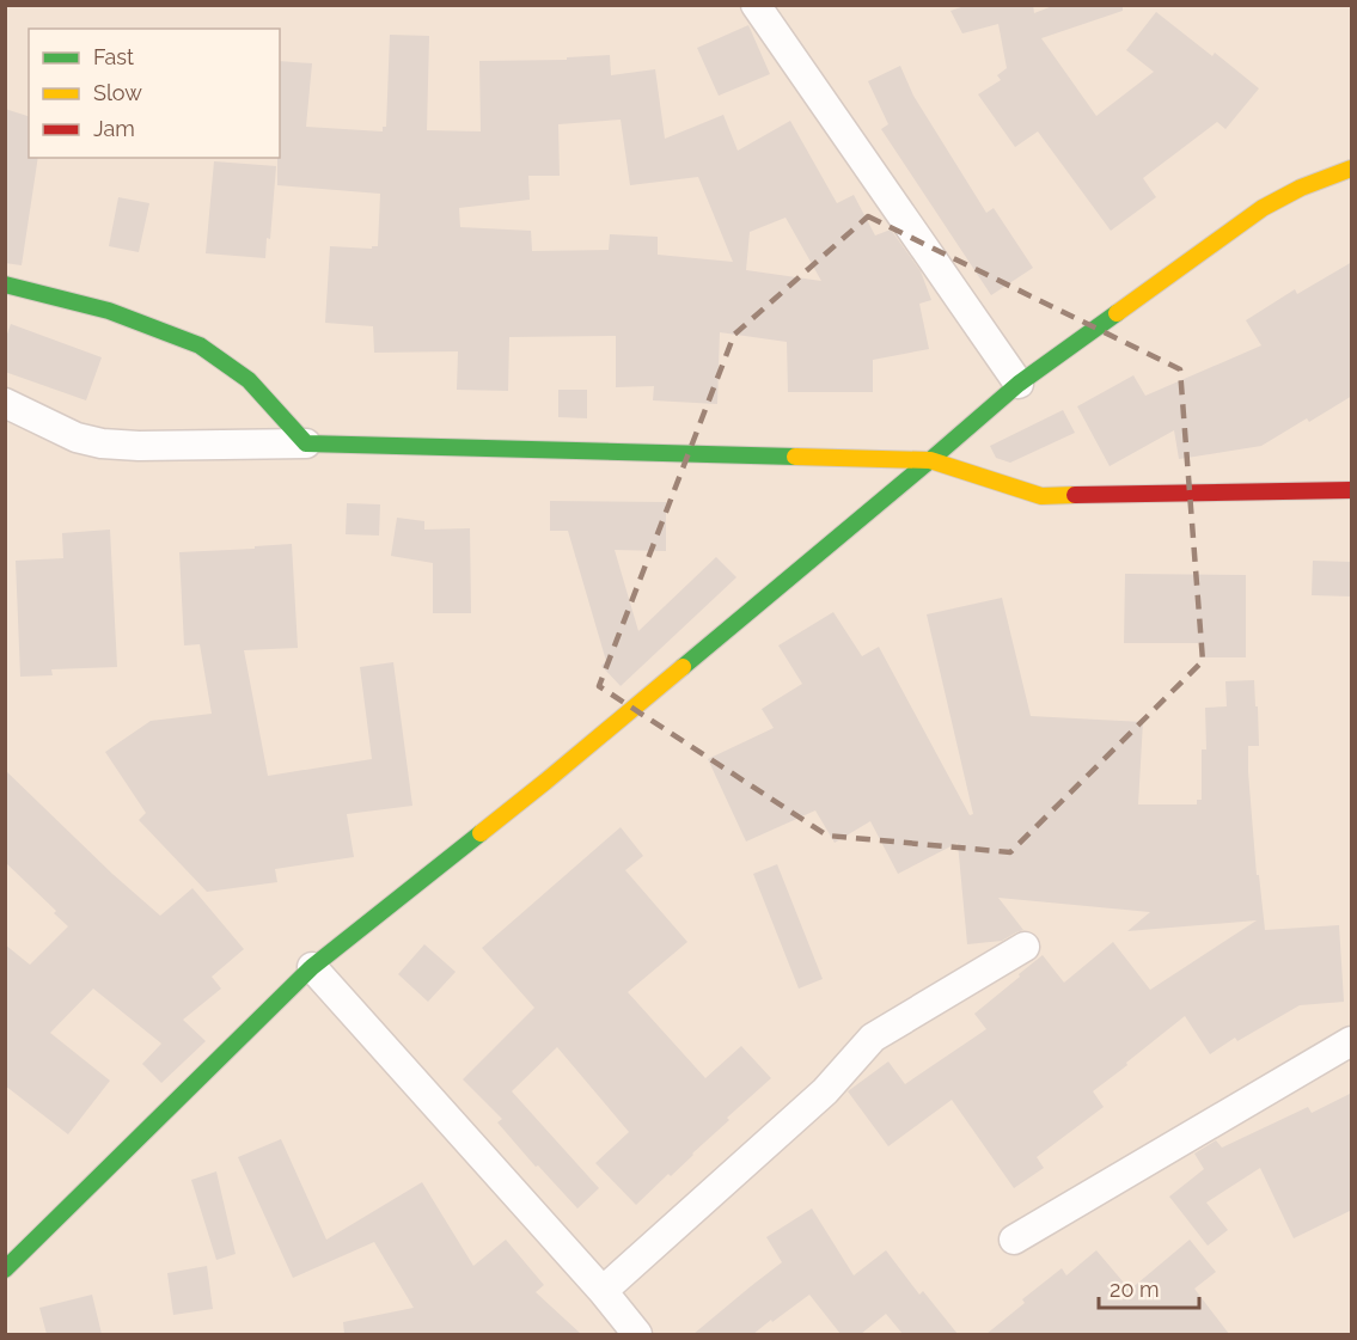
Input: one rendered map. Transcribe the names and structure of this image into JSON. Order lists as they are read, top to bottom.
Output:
{
  "legend": ["Fast", "Slow", "Jam"],
  "scale_bar": "20 m"
}
